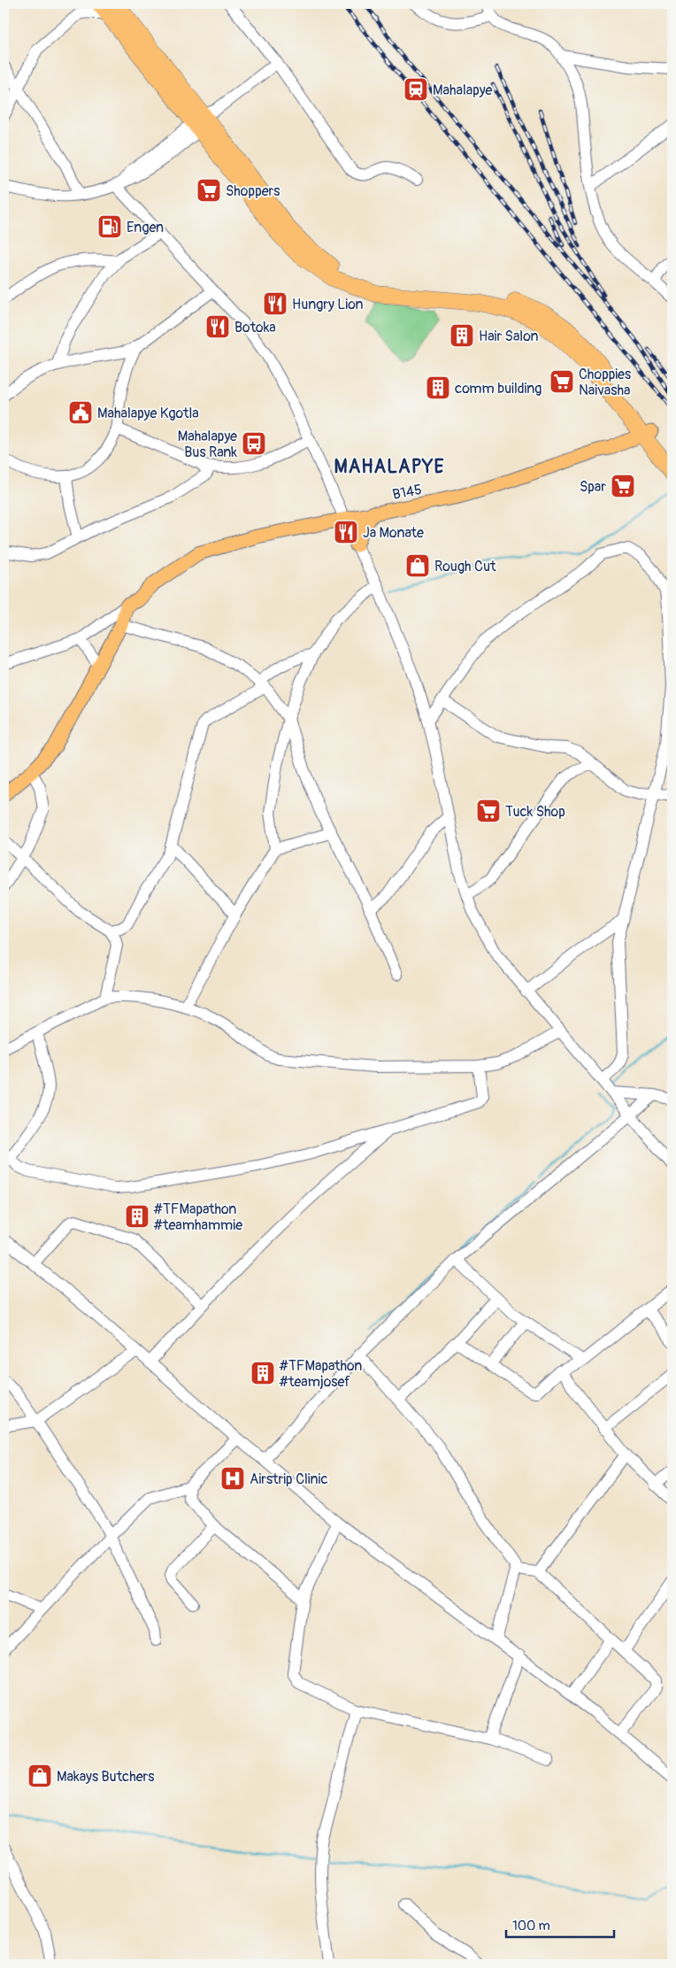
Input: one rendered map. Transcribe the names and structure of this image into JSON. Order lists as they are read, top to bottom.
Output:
{
  "streets": {
    "main road": ["B145"]
  },
  "districts": ["MAHALAPYE"],
  "places": {
    "station": ["Mahalapye"],
    "supermarket": [
      "Shoppers",
      "Choppies Naivasha",
      "Spar",
      "Tuck Shop"
    ],
    "fuel station": ["Engen"],
    "restaurant": ["Hungry Lion", "Botoka", "Ja Monate"],
    "building": [
      "Hair Salon",
      "comm building",
      "#TFMapathon #teamhammie",
      "#TFMapathon #teamjosef"
    ],
    "public building": ["Mahalapye Kgotla"],
    "bus stop": ["Mahalapye Bus Rank"],
    "shop": ["Rough Cut", "Makays Butchers"],
    "hospital": ["Airstrip Clinic"]
  },
  "scale_bar": "100 m"
}
